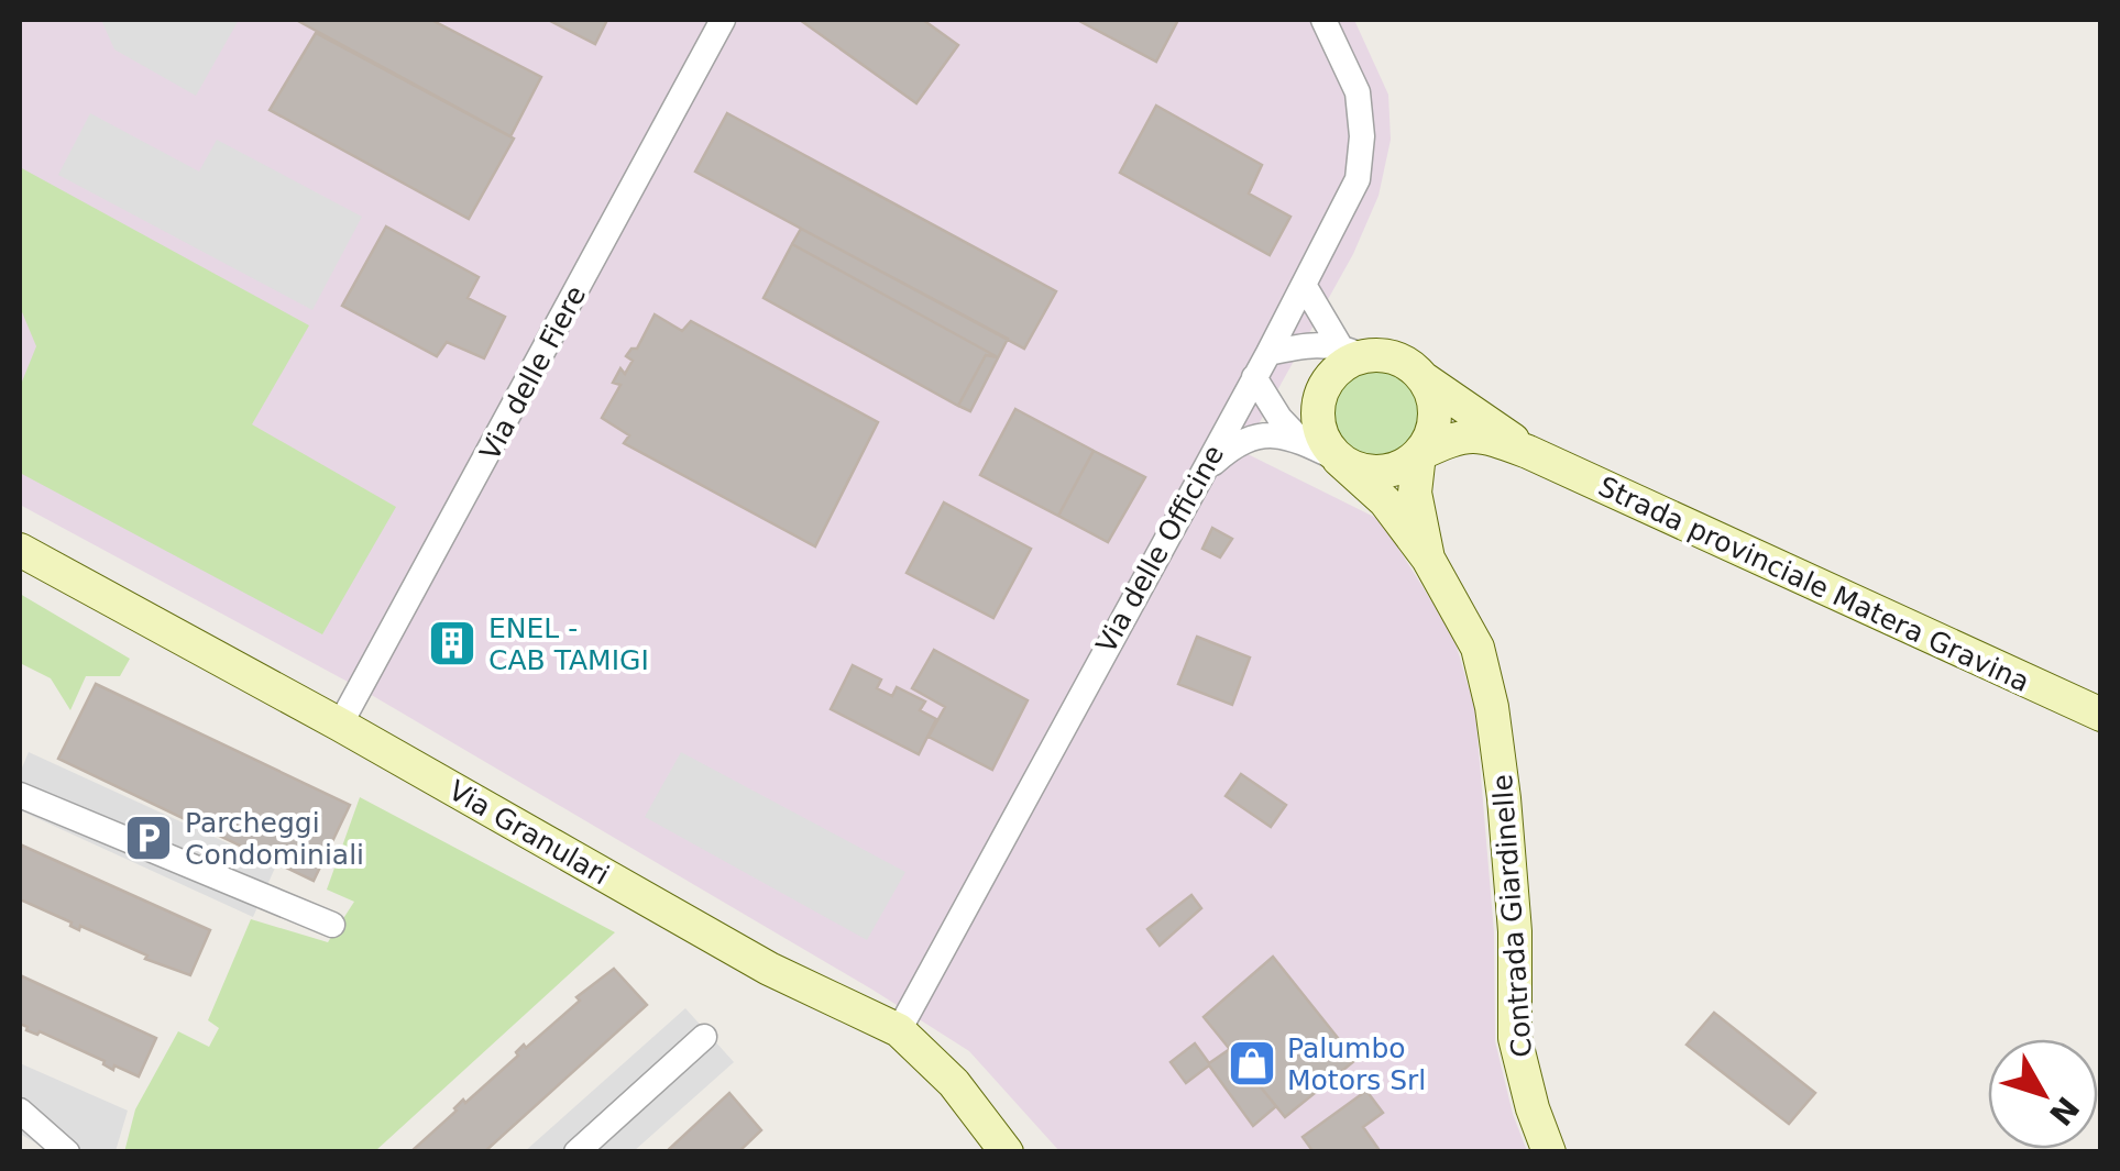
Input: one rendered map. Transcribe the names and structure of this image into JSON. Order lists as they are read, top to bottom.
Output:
{
  "streets": {
    "main road": ["Strada provinciale Matera Gravina", "Via Granulari", "Contrada Giardinelle"],
    "street": ["Via delle Fiere", "Via delle Officine"]
  },
  "crossings": [
    ["Via delle Fiere", "Via Granulari"],
    ["Via delle Officine", "Via Granulari"]
  ],
  "places": {
    "building": ["ENEL - CAB TAMIGI"],
    "parking": ["Parcheggi Condominiali"],
    "shop": ["Palumbo Motors Srl"]
  },
  "north": "bottom right"
}
